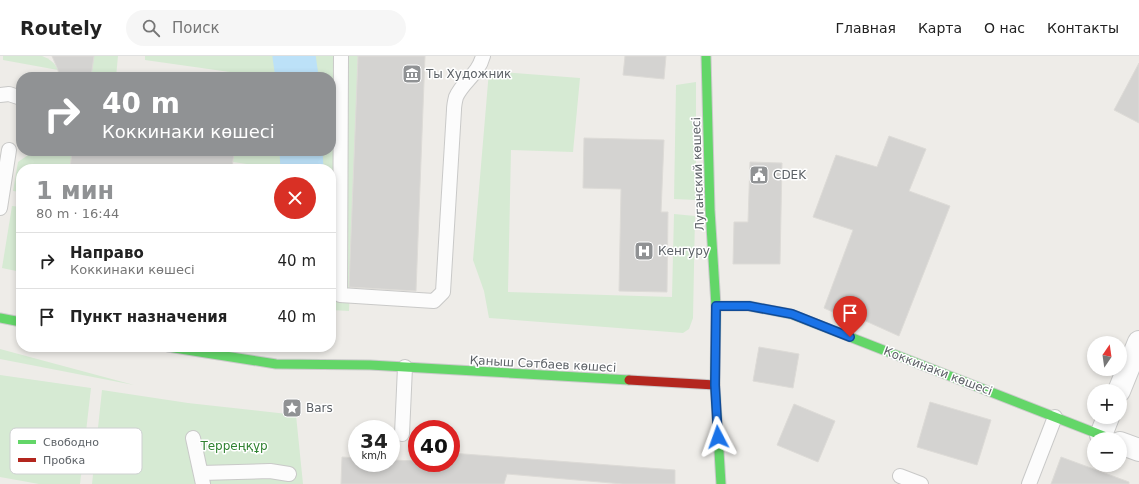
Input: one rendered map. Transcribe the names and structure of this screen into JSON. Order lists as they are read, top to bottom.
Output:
{
  "streets": {
    "street": ["Луганский көшесі", "Қаныш Сәтбаев көшесі", "Коккинаки көшесі"]
  },
  "crossings": [
    ["Луганский көшесі", "Қаныш Сәтбаев көшесі"],
    ["Луганский көшесі", "Коккинаки көшесі"]
  ],
  "parks": ["Терреңқұр"],
  "places": {
    "museum": ["Ты Художник"],
    "public building": ["CDEK"],
    "hospital": ["Кенгуру"],
    "place": ["Bars"]
  },
  "legend": ["Свободно", "Пробка"],
  "north": "top",
  "page": {
    "header": "Routely",
    "search": "Поиск",
    "nav": [
      "Главная",
      "Карта",
      "О нас",
      "Контакты"
    ],
    "turn": ["40 m", "Коккинаки көшесі"],
    "heading": ["1 мин", "80 m · 16:44"],
    "list": [
      {
        "name": "Направо",
        "note": "Коккинаки көшесі",
        "value": "40 m"
      },
      {
        "name": "Пункт назначения",
        "value": "40 m"
      }
    ],
    "map_buttons": ["+", "−"],
    "speed": "34 km/h",
    "limit": "40"
  }
}
